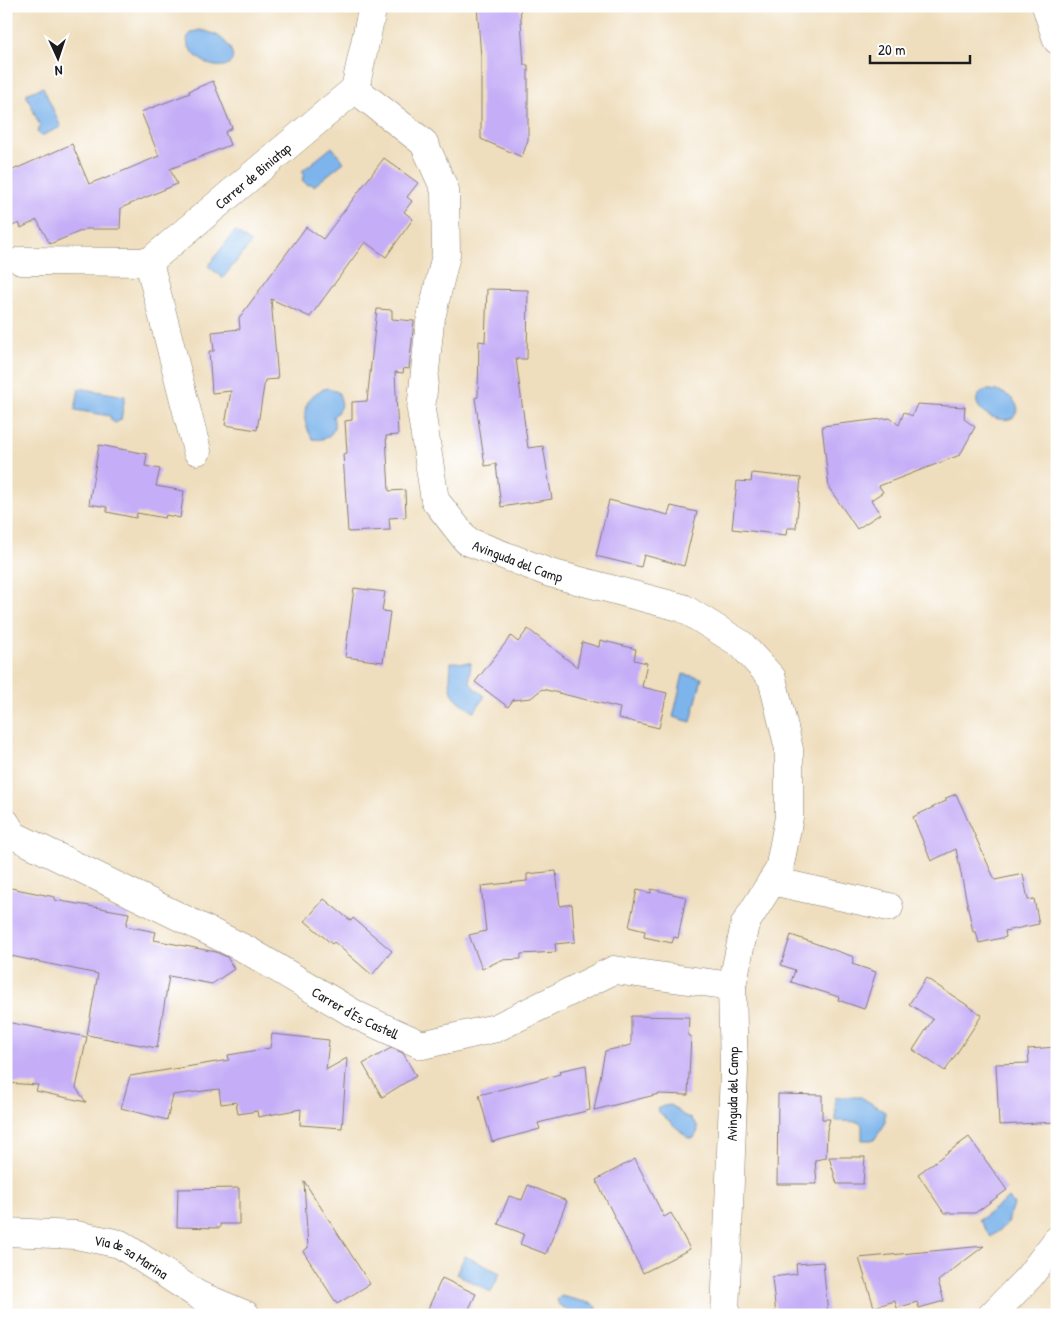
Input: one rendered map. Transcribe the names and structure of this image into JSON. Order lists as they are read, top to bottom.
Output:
{
  "streets": {
    "street": [
      "Carrer de Biniatap",
      "Avinguda del Camp",
      "Carrer d'Es Castell",
      "Via de sa Marina"
    ]
  },
  "crossings": [
    ["Carrer de Biniatap", "Avinguda del Camp"],
    ["Avinguda del Camp", "Carrer d'Es Castell"]
  ],
  "scale_bar": "20 m",
  "north": "bottom"
}
